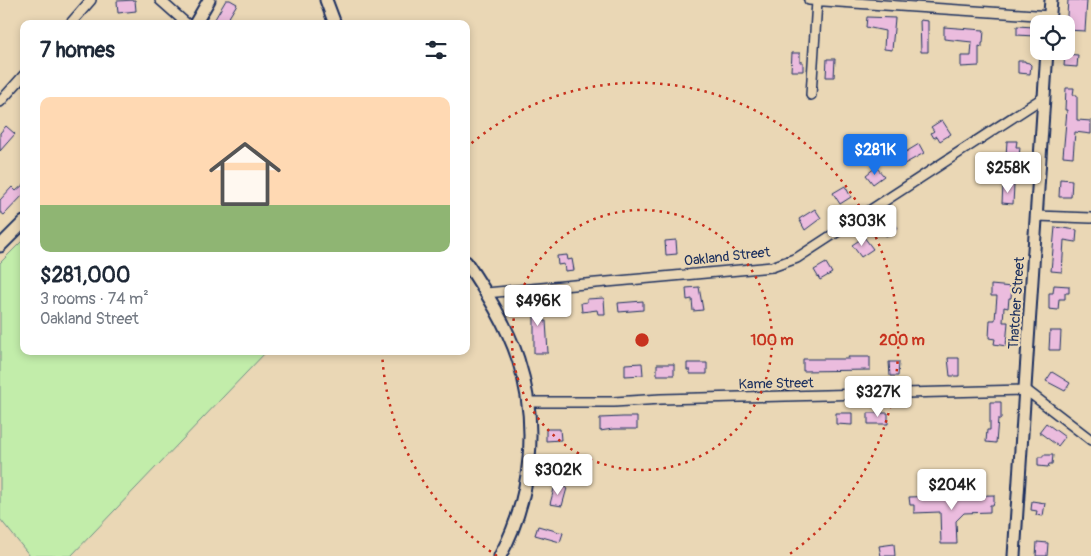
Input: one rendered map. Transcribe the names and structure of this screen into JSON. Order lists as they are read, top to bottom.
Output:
{
  "streets": {
    "street": ["Oakland Street", "Thatcher Street", "Kame Street"]
  },
  "crossings": [
    ["Oakland Street", "Thatcher Street"],
    ["Thatcher Street", "Kame Street"]
  ],
  "page": {
    "heading": "7 homes",
    "list": [
      {
        "name": "$281,000",
        "note": "3 rooms · 74 m² · Oakland Street"
      }
    ],
    "price": [
      "$281K",
      "$258K",
      "$303K",
      "$496K",
      "$327K",
      "$302K",
      "$204K"
    ]
  },
  "rings": ["100 m", "200 m"]
}
